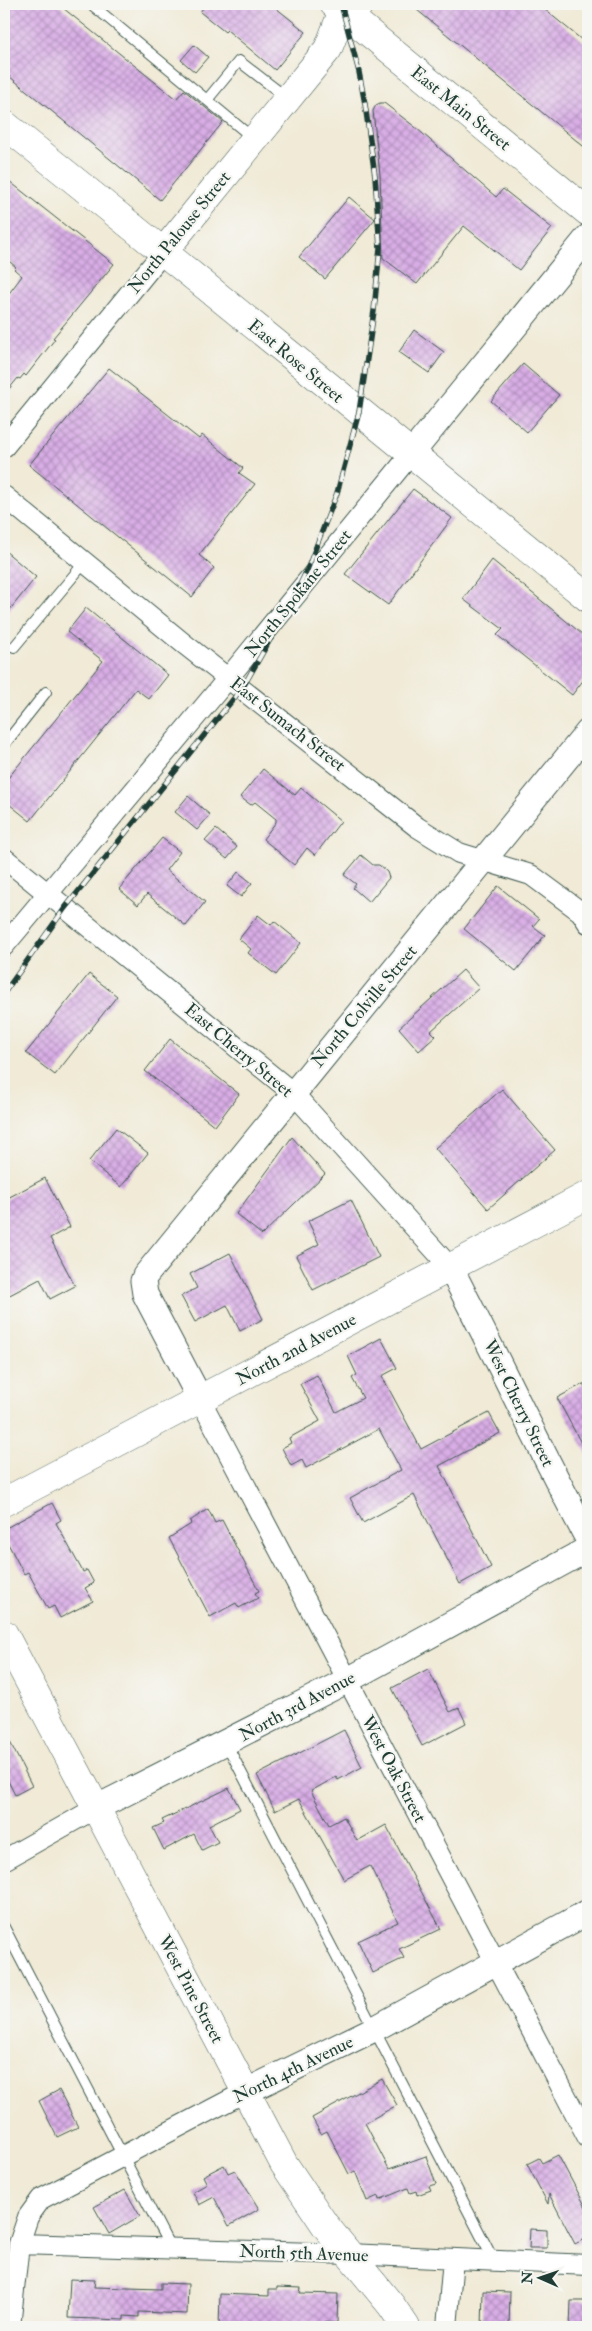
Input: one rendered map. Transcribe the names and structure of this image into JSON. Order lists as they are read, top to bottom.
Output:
{
  "streets": {
    "main road": [
      "East Main Street",
      "North Palouse Street",
      "East Rose Street",
      "North 2nd Avenue",
      "West Pine Street"
    ],
    "street": [
      "North Spokane Street",
      "East Sumach Street",
      "North Colville Street",
      "East Cherry Street",
      "West Cherry Street",
      "North 3rd Avenue",
      "West Oak Street",
      "North 4th Avenue",
      "North 5th Avenue"
    ]
  },
  "crossings": [
    ["East Main Street", "North Palouse Street"],
    ["North Palouse Street", "East Rose Street"],
    ["East Rose Street", "North Spokane Street"],
    ["North Spokane Street", "East Sumach Street"],
    ["North Spokane Street", "East Cherry Street"],
    ["East Sumach Street", "North Colville Street"],
    ["North Colville Street", "East Cherry Street"],
    ["North Colville Street", "North 2nd Avenue"],
    ["North Colville Street", "West Oak Street"],
    ["East Cherry Street", "North 2nd Avenue"],
    ["East Cherry Street", "West Cherry Street"],
    ["North 2nd Avenue", "West Cherry Street"],
    ["North 2nd Avenue", "West Oak Street"],
    ["North 3rd Avenue", "West Oak Street"],
    ["North 3rd Avenue", "West Pine Street"],
    ["West Oak Street", "North 4th Avenue"],
    ["West Pine Street", "North 4th Avenue"],
    ["West Pine Street", "North 5th Avenue"],
    ["North 4th Avenue", "North 5th Avenue"]
  ],
  "north": "left"
}
